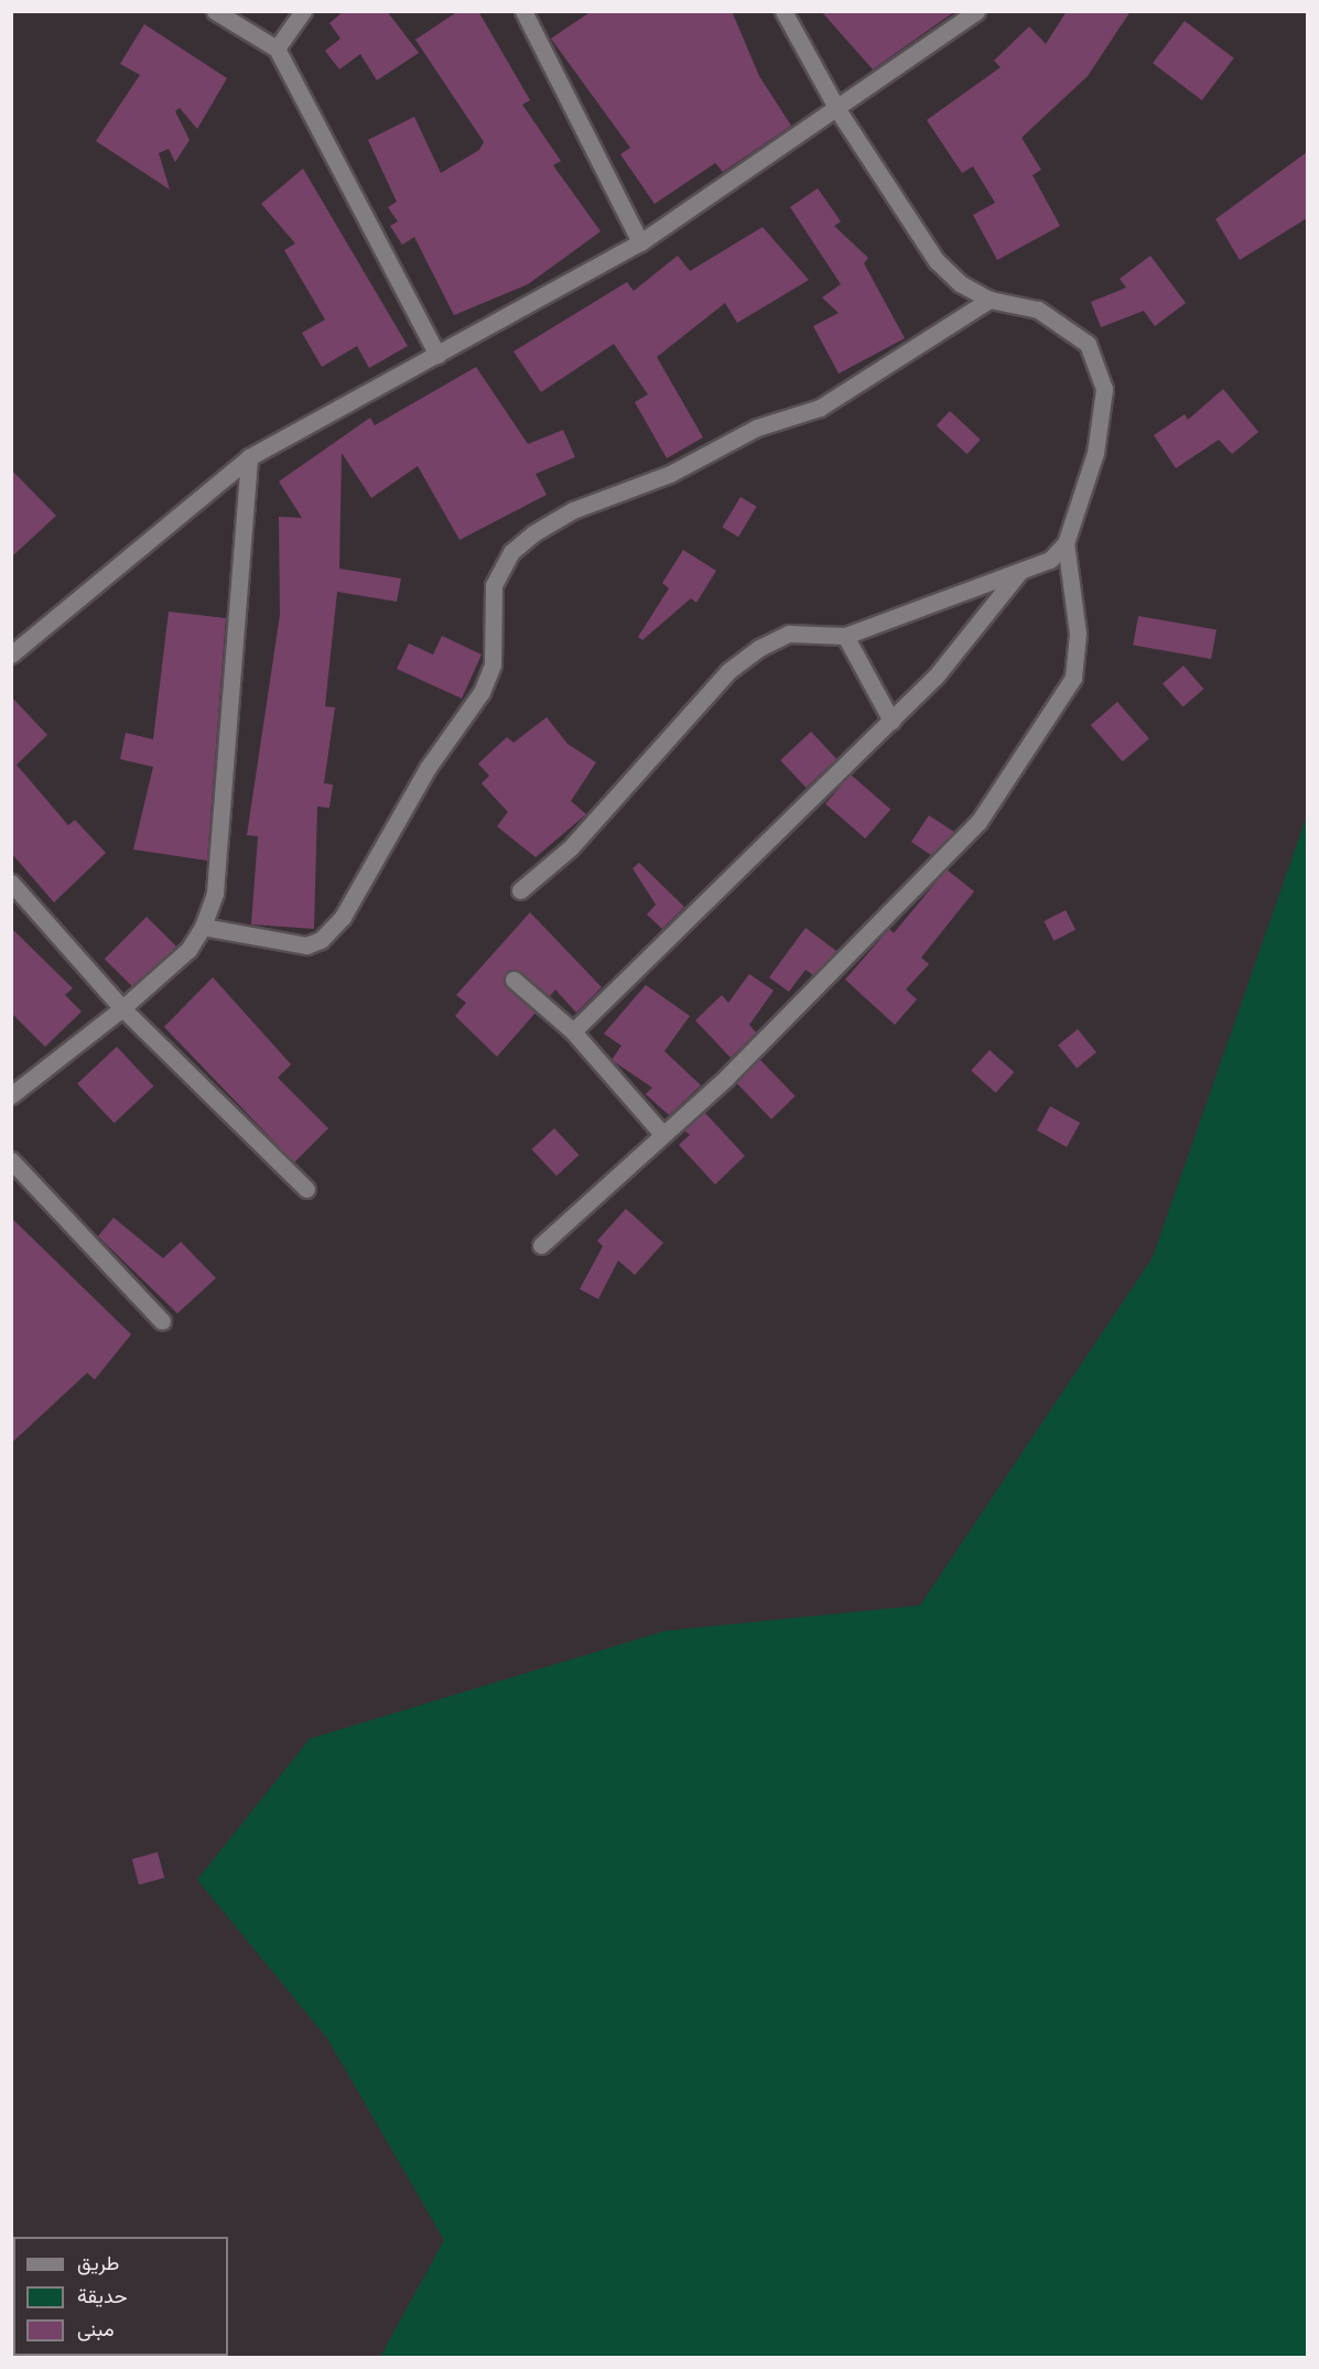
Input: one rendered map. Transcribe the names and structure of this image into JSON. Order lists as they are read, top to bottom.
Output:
{
  "legend": ["طريق", "حديقة", "مبنى"]
}
